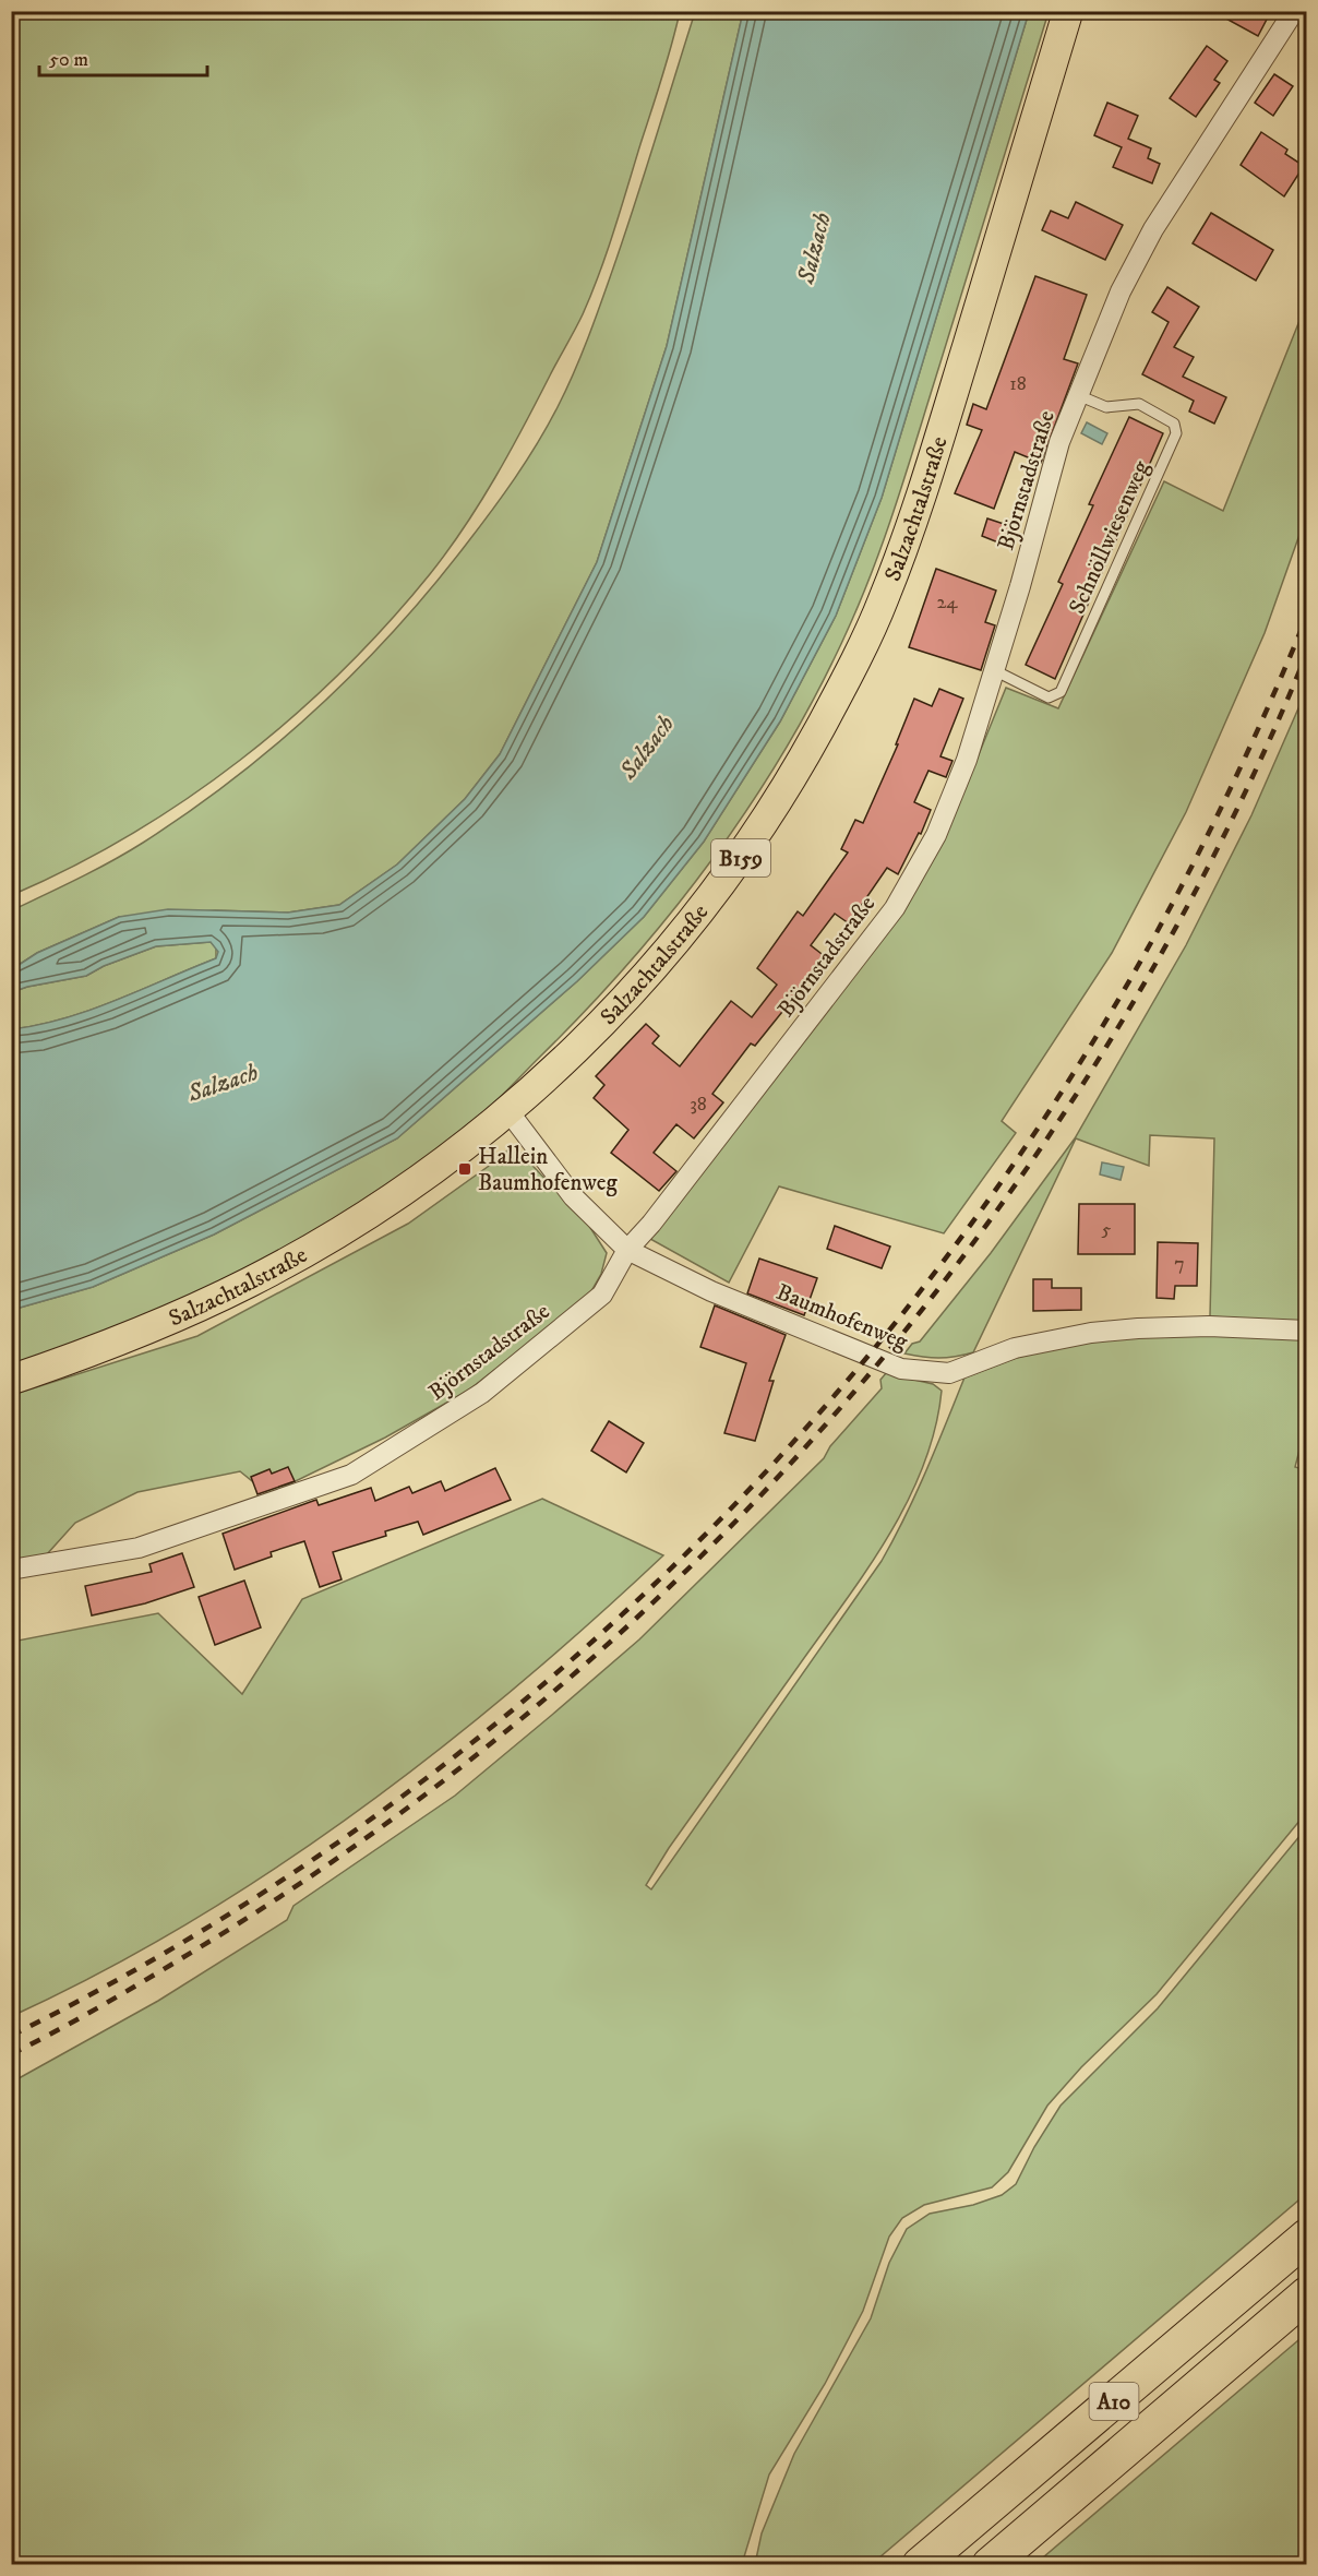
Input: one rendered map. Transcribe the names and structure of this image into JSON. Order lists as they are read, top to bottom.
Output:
{
  "streets": {
    "highway": ["A10"],
    "main road": ["Salzachtalstraße", "B159"],
    "street": ["Björnstadstraße", "Baumhofenweg"],
    "lane": ["Schnöllwiesenweg"]
  },
  "crossings": [
    ["Björnstadstraße", "Schnöllwiesenweg"],
    ["Björnstadstraße", "Baumhofenweg"],
    ["Salzachtalstraße", "Baumhofenweg"]
  ],
  "water": ["Salzach"],
  "places": {
    "transit": ["Hallein Baumhofenweg"]
  },
  "house_numbers": [
    "18",
    "24",
    "38",
    "5",
    "7"
  ],
  "scale_bar": "50 m"
}
